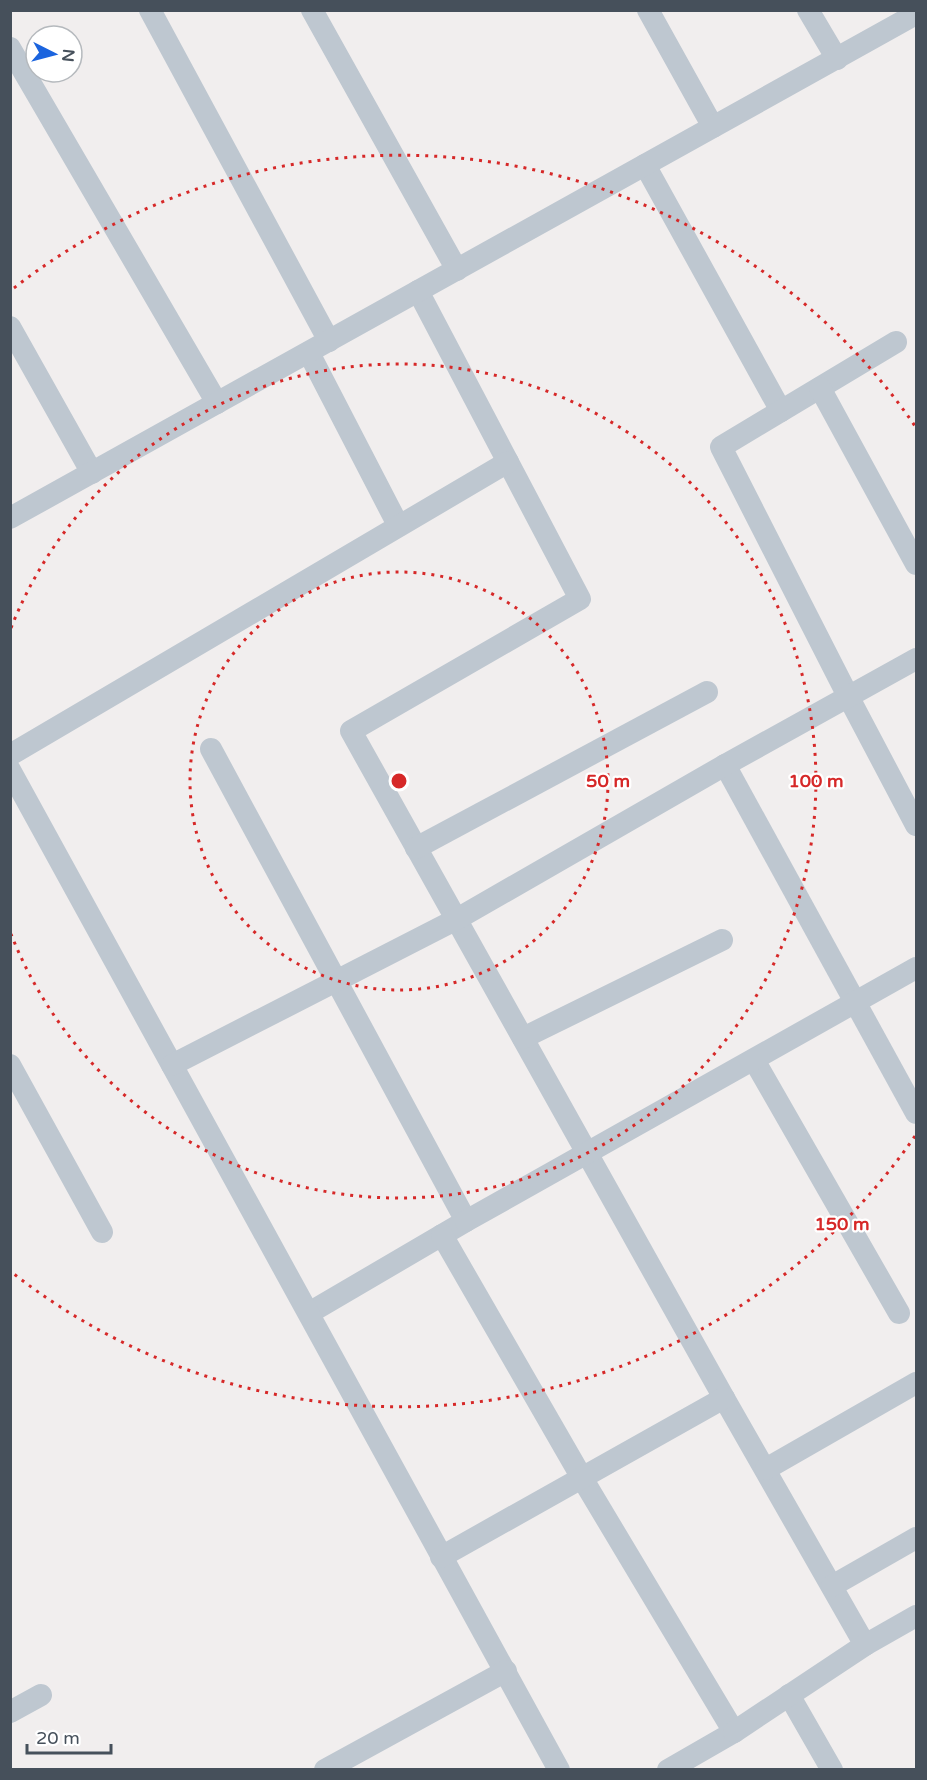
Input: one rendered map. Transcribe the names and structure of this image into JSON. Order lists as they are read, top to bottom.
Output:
{
  "scale_bar": "20 m",
  "north": "right",
  "rings": ["50 m", "100 m", "150 m"]
}
